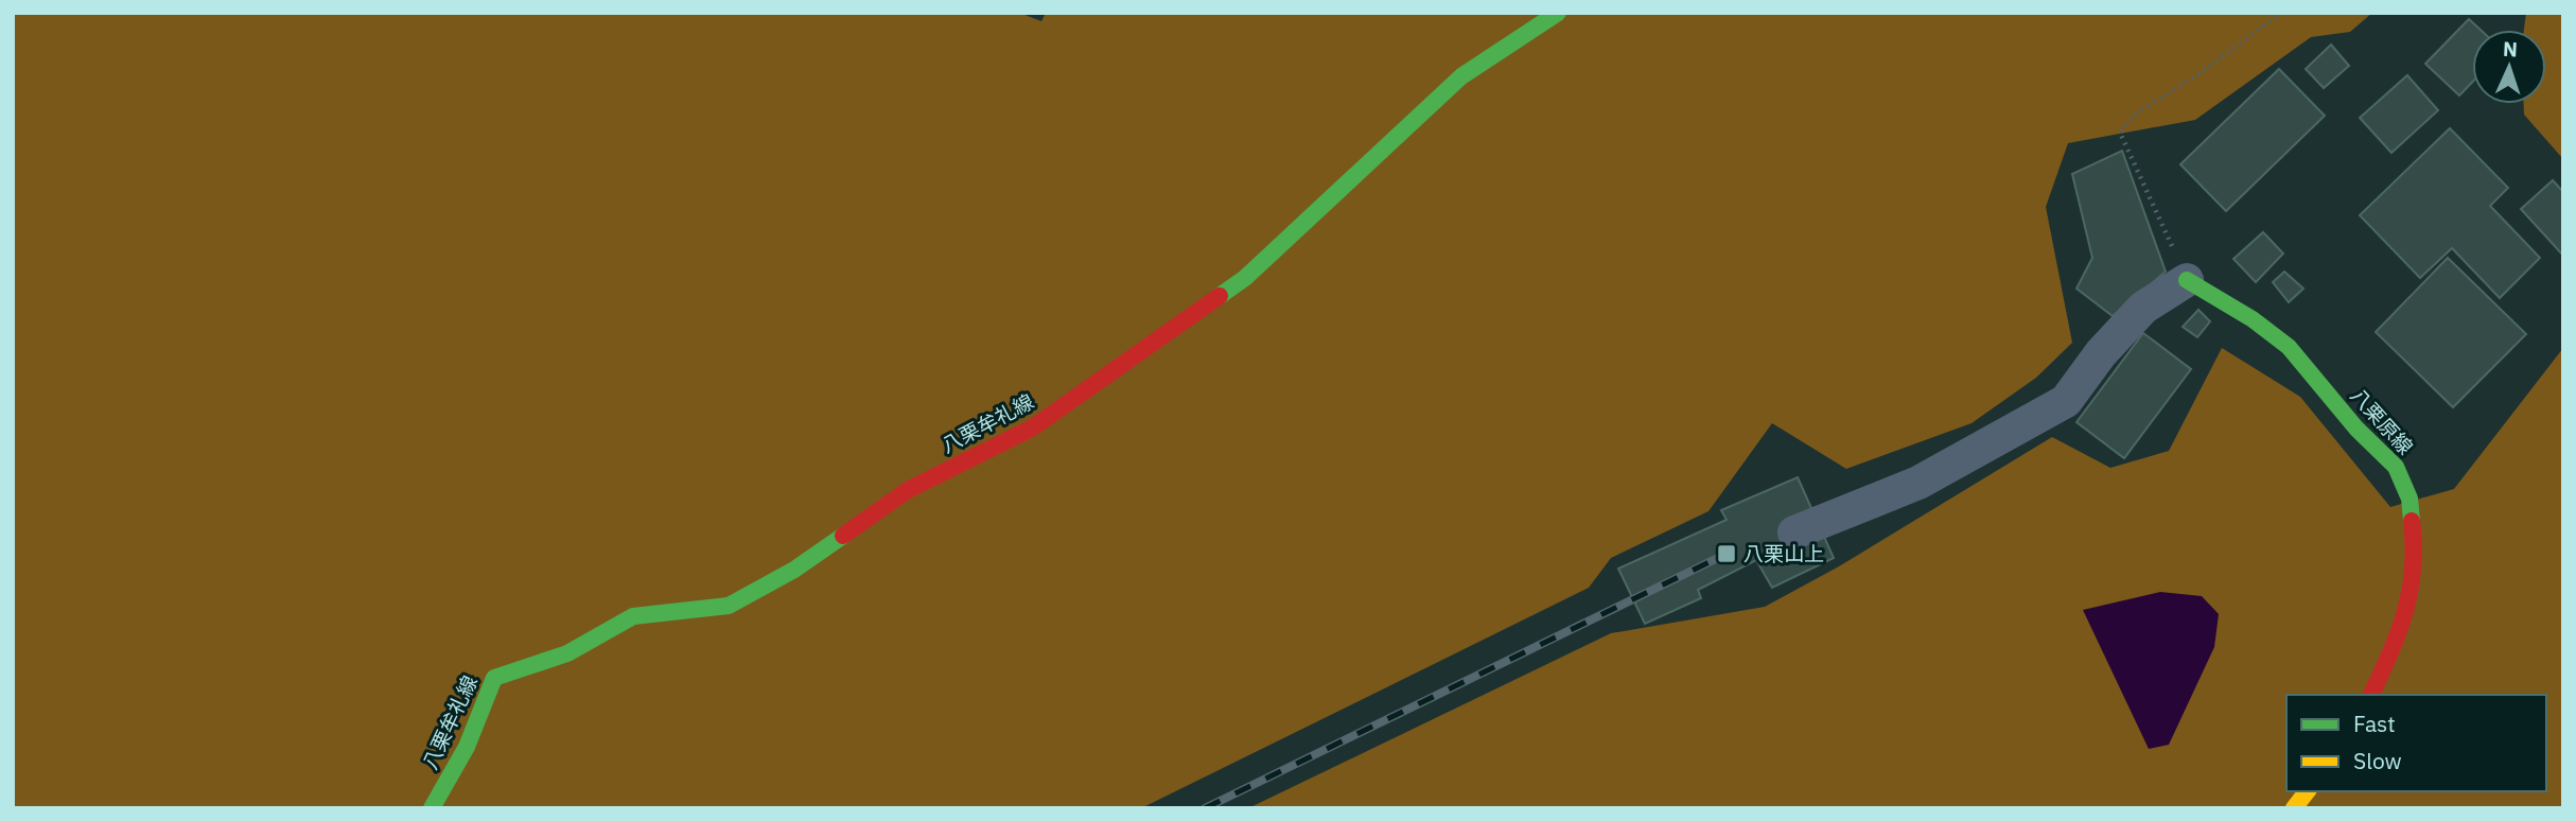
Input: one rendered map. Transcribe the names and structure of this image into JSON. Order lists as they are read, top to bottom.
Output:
{
  "streets": {
    "main road": ["八栗原線", "八栗牟礼線"]
  },
  "places": {
    "transit": ["八栗山上"]
  },
  "legend": ["Fast", "Slow"],
  "north": "top"
}
